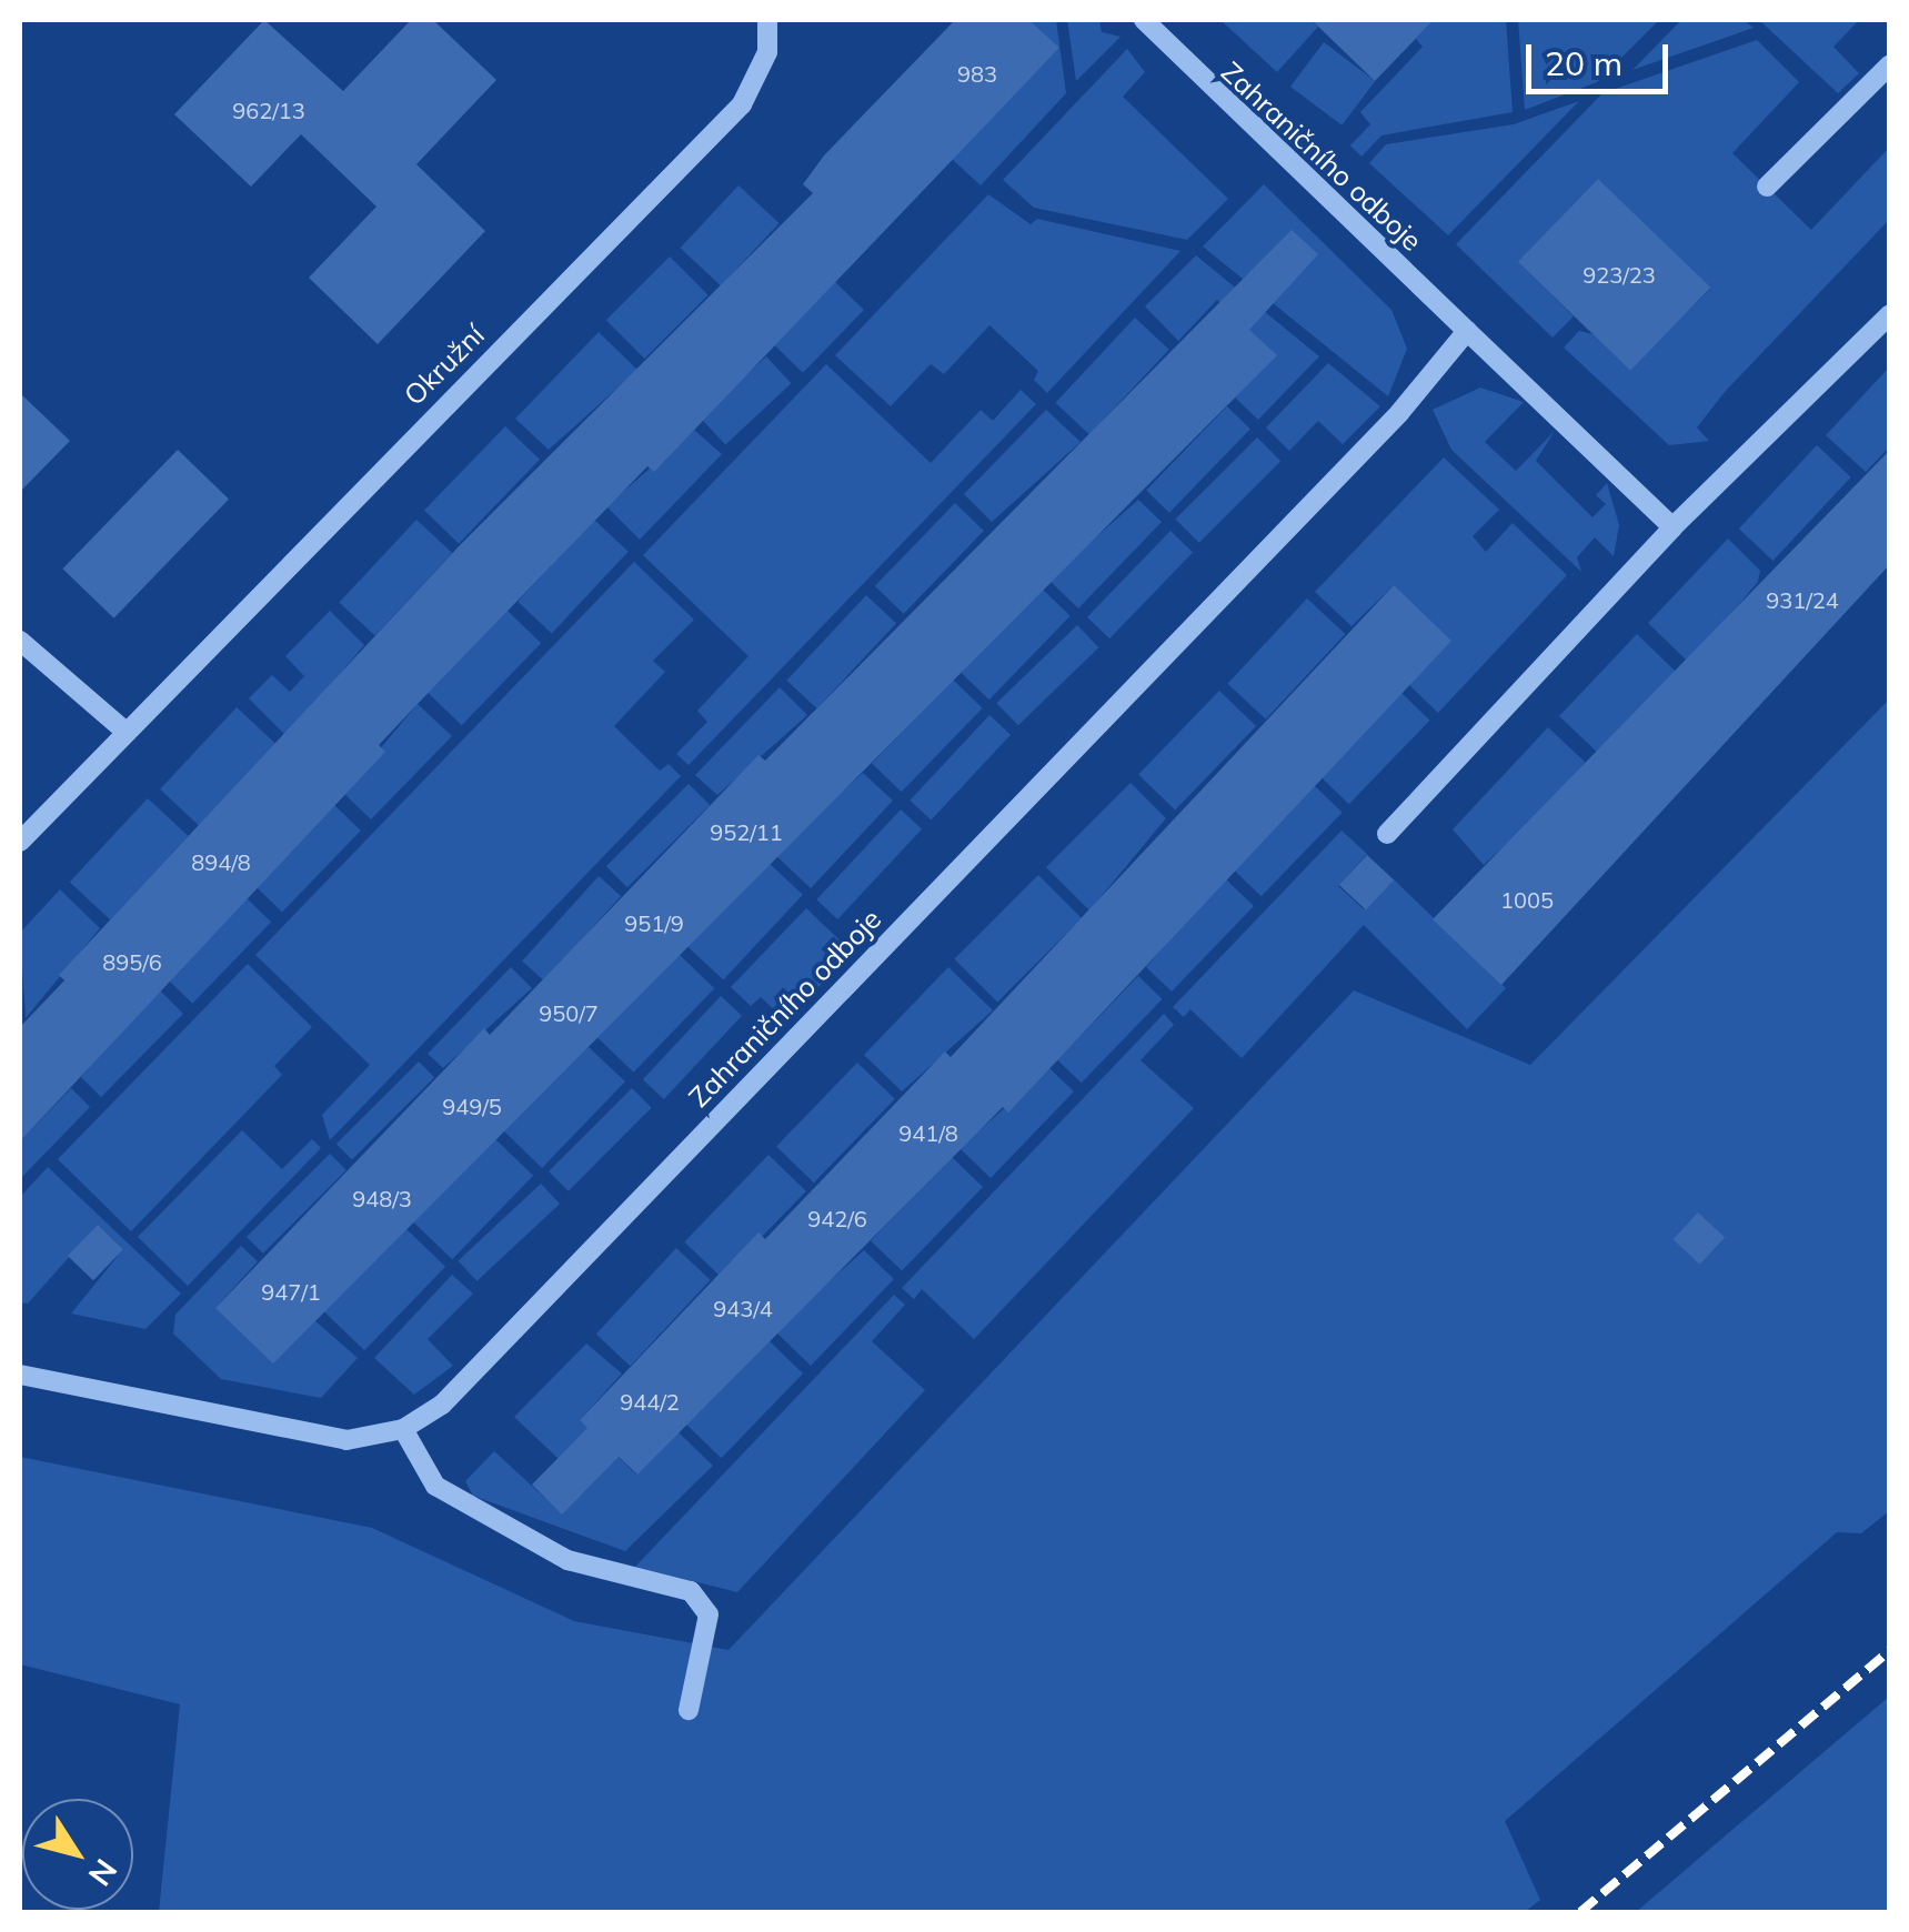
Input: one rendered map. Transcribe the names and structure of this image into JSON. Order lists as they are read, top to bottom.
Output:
{
  "streets": {
    "street": ["Zahraničního odboje", "Okružní"]
  },
  "house_numbers": [
    "983",
    "962/13",
    "923/23",
    "931/24",
    "952/11",
    "894/8",
    "1005",
    "951/9",
    "895/6",
    "950/7",
    "949/5",
    "941/8",
    "948/3",
    "942/6",
    "947/1",
    "943/4",
    "944/2"
  ],
  "scale_bar": "20 m",
  "north": "bottom right"
}
